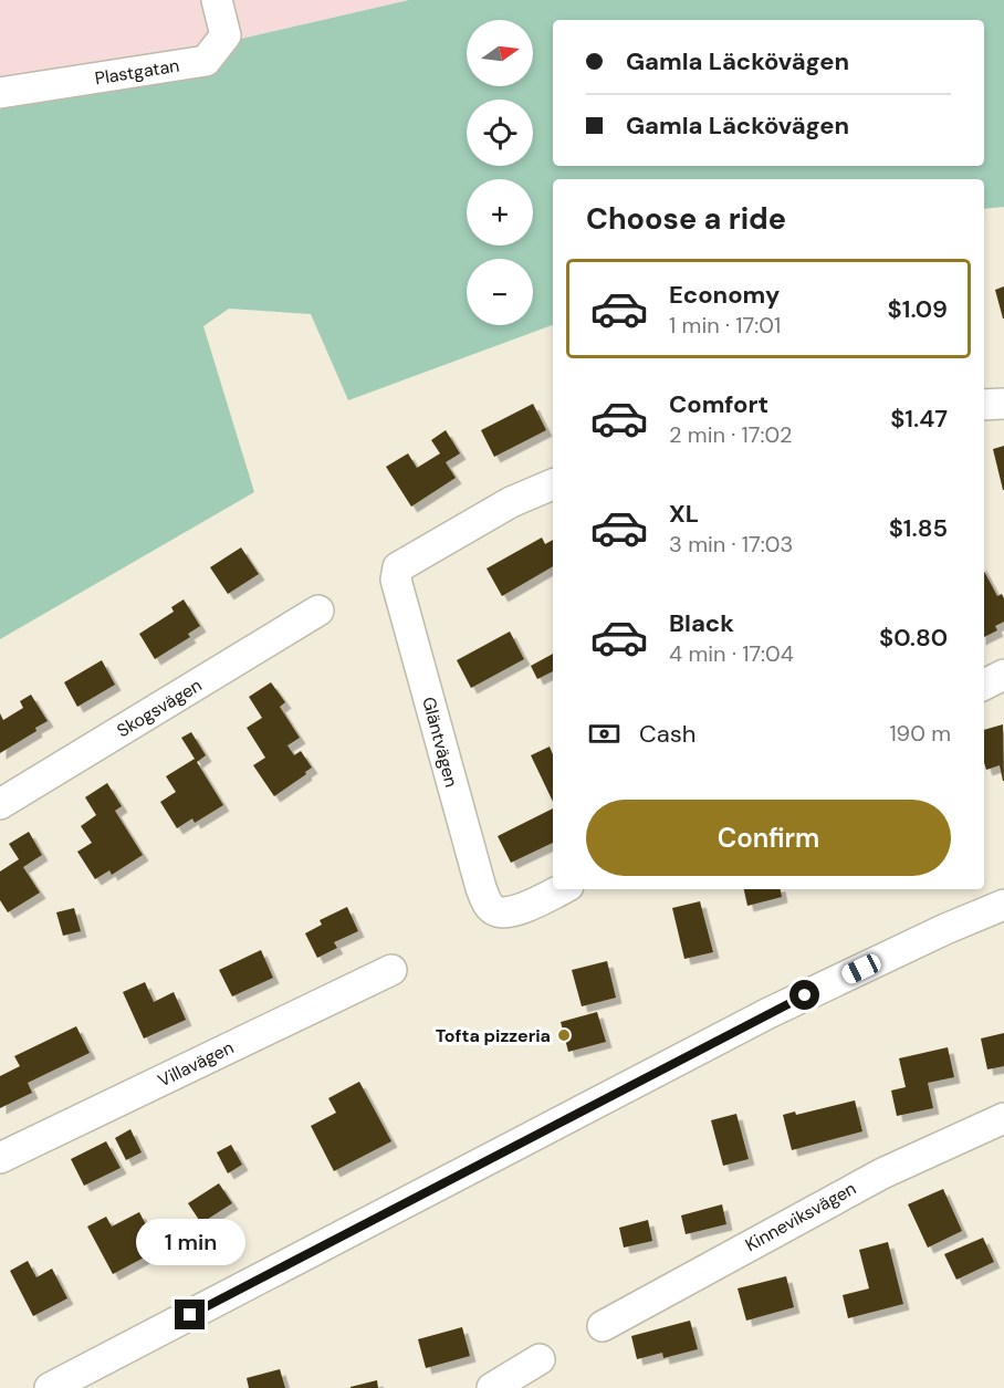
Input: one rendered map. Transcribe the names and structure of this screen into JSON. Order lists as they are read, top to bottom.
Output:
{
  "streets": {
    "street": [
      "Plastgatan",
      "Skogsvägen",
      "Gläntvägen",
      "Villavägen",
      "Kinneviksvägen"
    ]
  },
  "places": ["Tofta pizzeria"],
  "north": "right",
  "page": {
    "map_buttons": ["+", "−"],
    "banner": ["Gamla Läckövägen", "Gamla Läckövägen"],
    "heading": "Choose a ride",
    "list": [
      {
        "name": "Economy",
        "note": "1 min · 17:01",
        "value": "$1.09"
      },
      {
        "name": "Comfort",
        "note": "2 min · 17:02",
        "value": "$1.47"
      },
      {
        "name": "XL",
        "note": "3 min · 17:03",
        "value": "$1.85"
      },
      {
        "name": "Black",
        "note": "4 min · 17:04",
        "value": "$0.80"
      }
    ],
    "pay": ["Cash", "190 m"],
    "buttons": "Confirm",
    "bubble": "1 min"
  }
}
